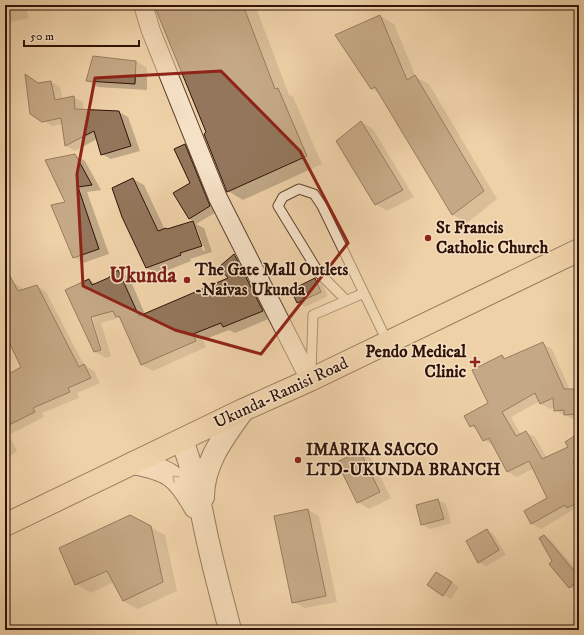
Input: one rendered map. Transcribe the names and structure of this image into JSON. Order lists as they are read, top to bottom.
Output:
{
  "streets": {
    "highway": ["Ukunda-Ramisi Road"]
  },
  "districts": ["Ukunda"],
  "places": {
    "other": ["St Francis Catholic Church", "The Gate Mall Outlets -Naivas Ukunda", "IMARIKA SACCO LTD-UKUNDA BRANCH"],
    "health": ["Pendo Medical Clinic"]
  },
  "scale_bar": "50 m"
}
